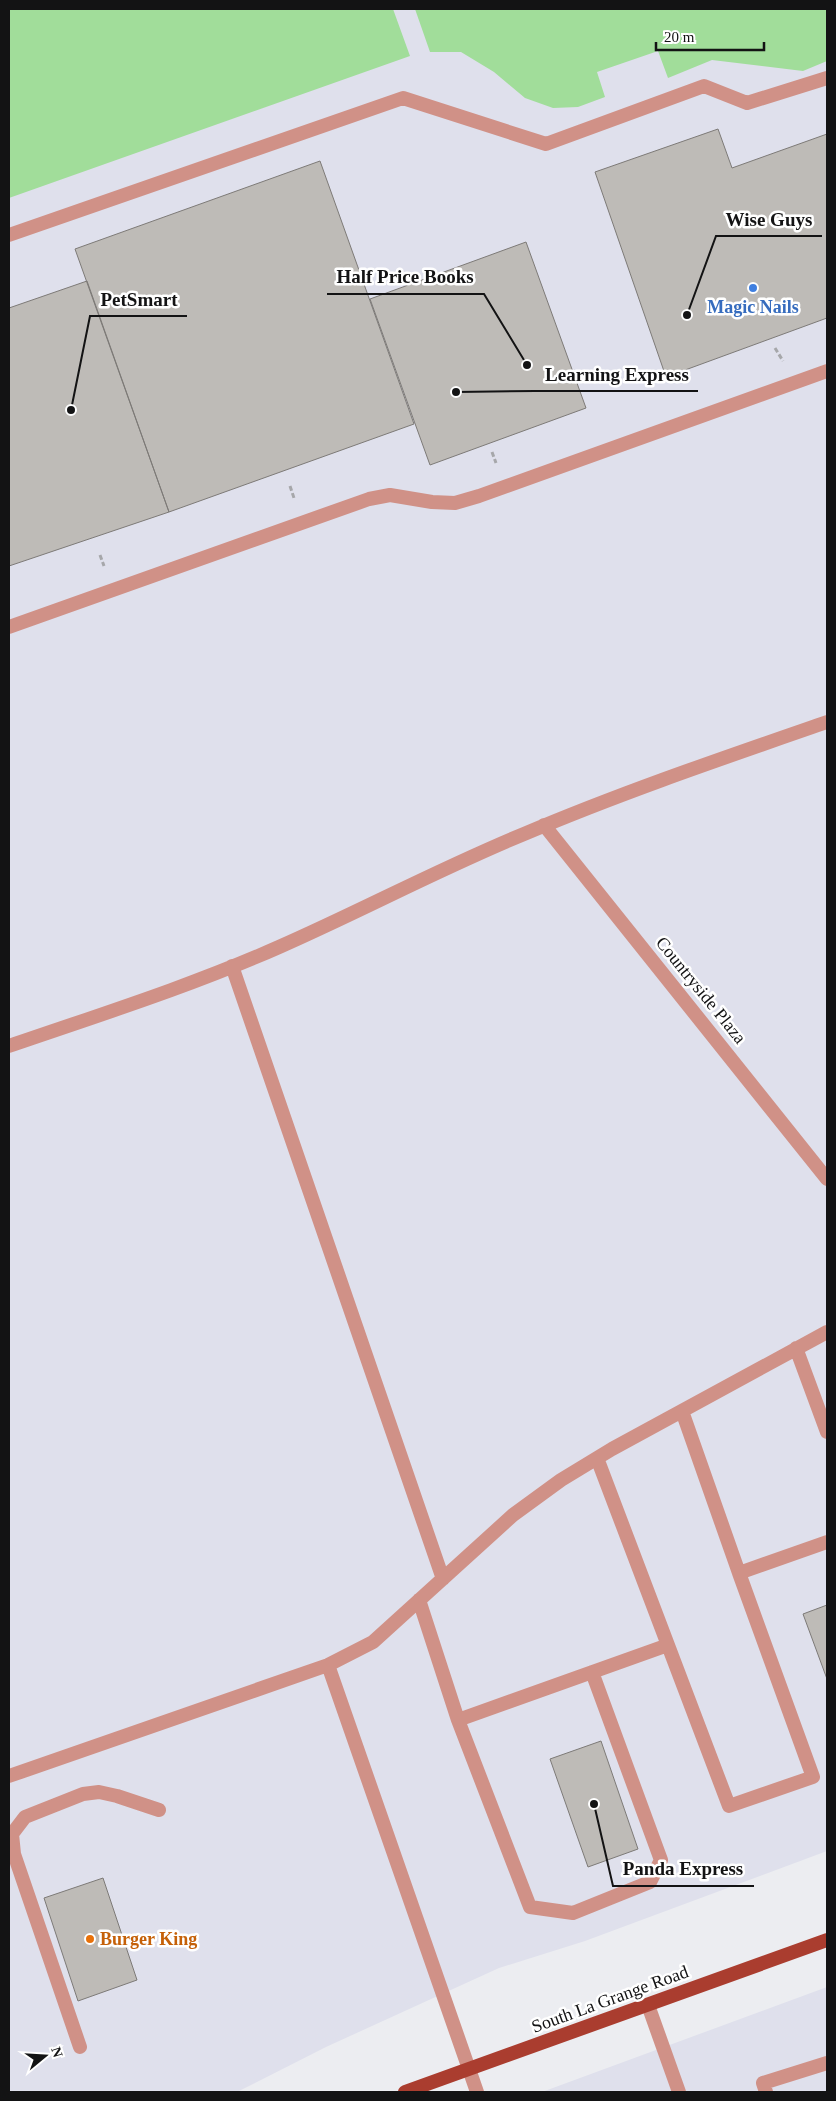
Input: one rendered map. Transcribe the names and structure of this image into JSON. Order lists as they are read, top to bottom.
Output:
{
  "streets": {
    "main road": ["South La Grange Road"],
    "lane": ["Countryside Plaza"]
  },
  "places": [
    "Magic Nails",
    "Wise Guys",
    "Half Price Books",
    "Learning Express",
    "PetSmart",
    "Panda Express",
    "Burger King"
  ],
  "scale_bar": "20 m",
  "north": "right"
}
